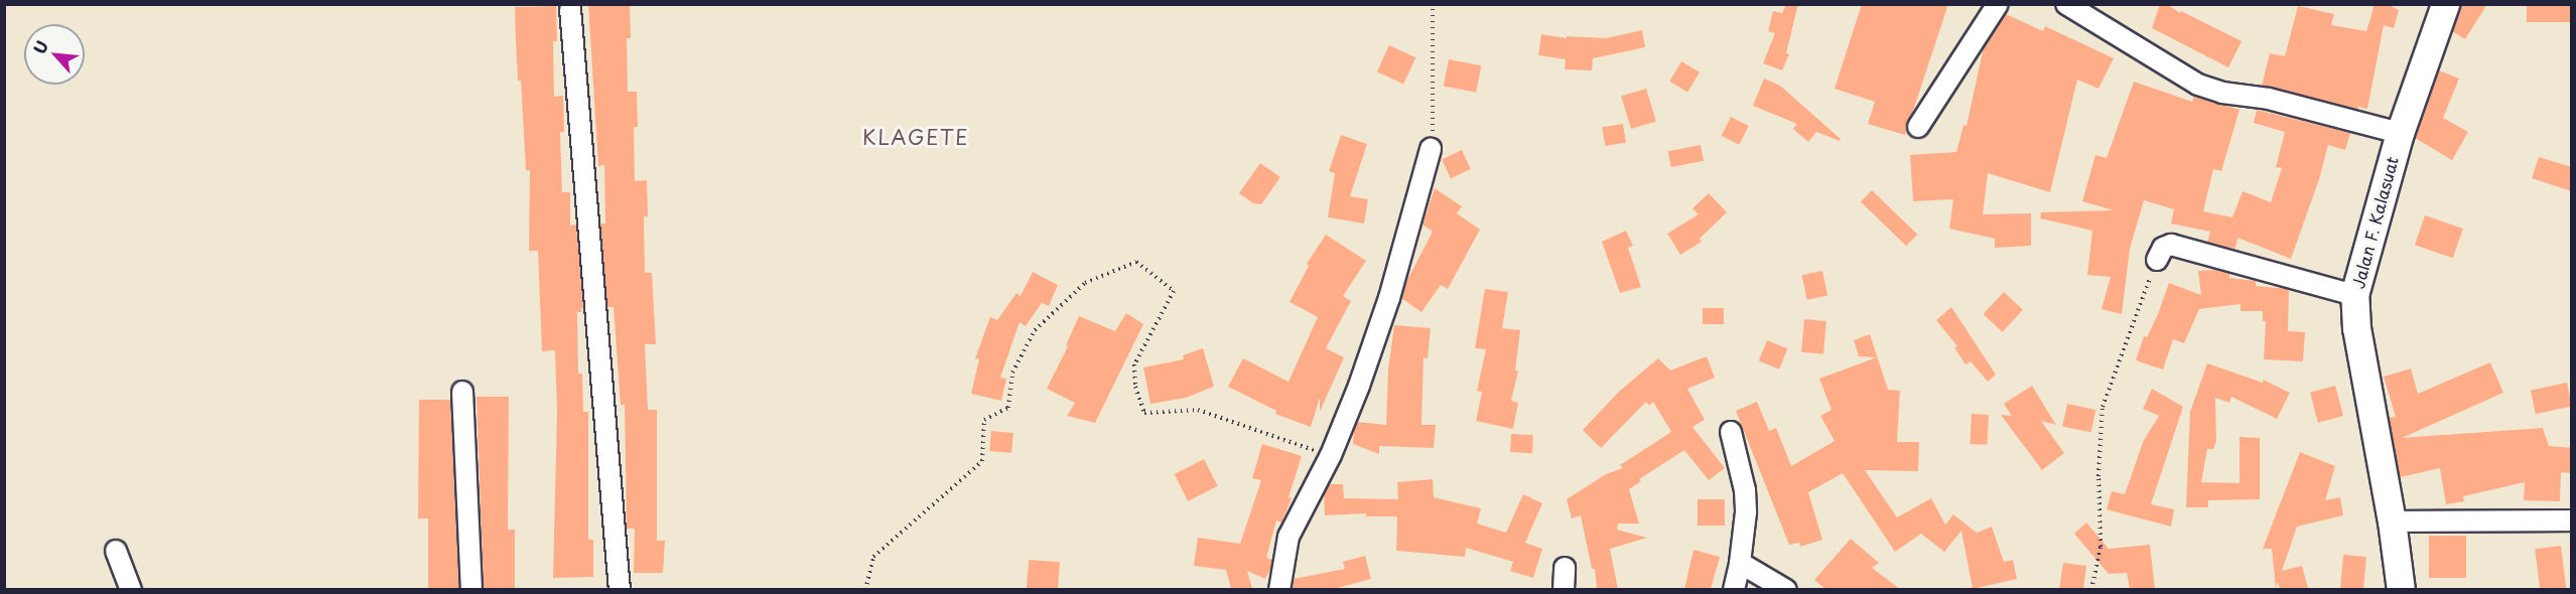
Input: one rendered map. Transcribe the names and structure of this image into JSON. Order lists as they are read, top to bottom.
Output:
{
  "streets": {
    "street": ["Jalan F. Kalasuat"]
  },
  "districts": ["KLAGETE"],
  "north": "top left"
}
